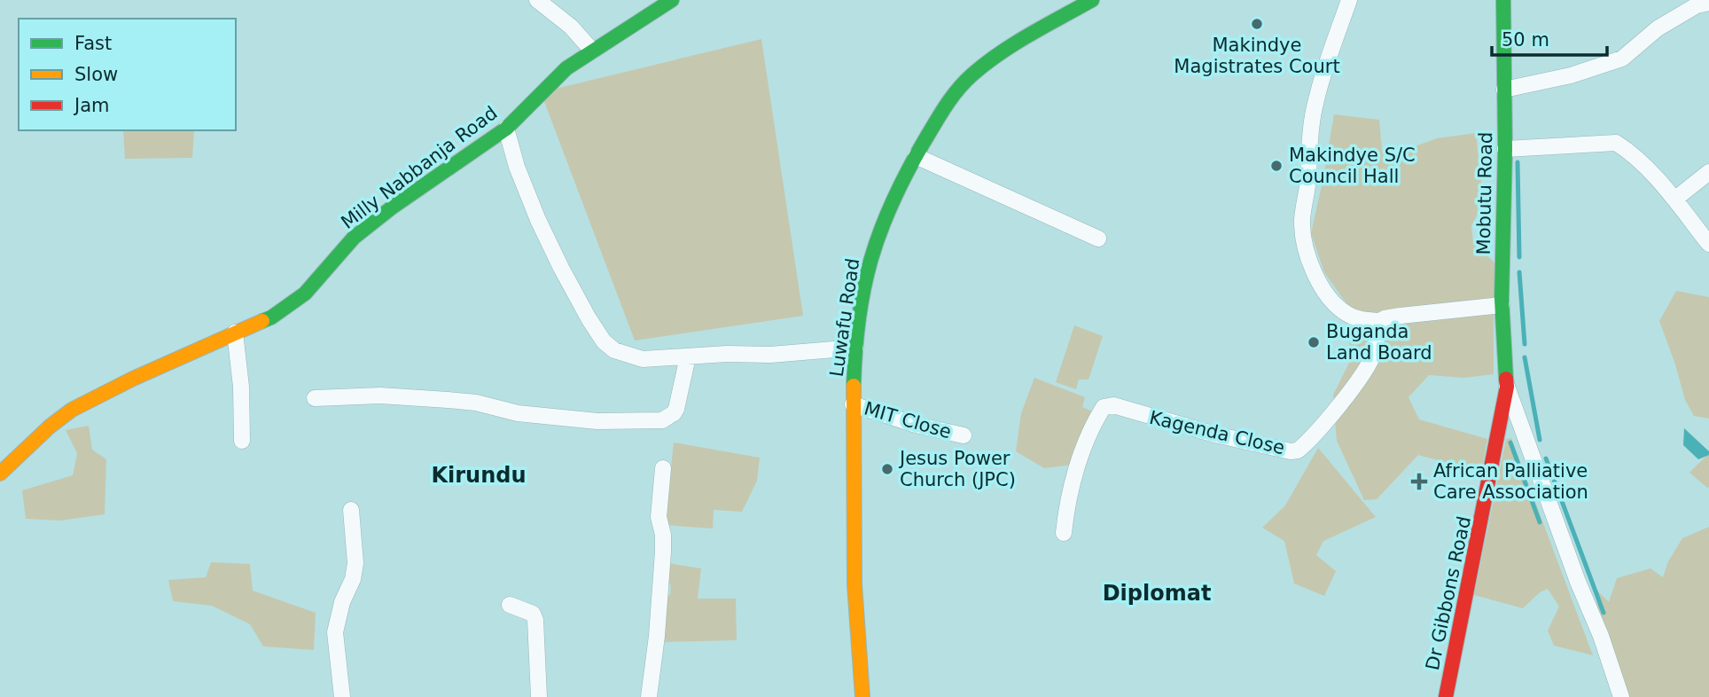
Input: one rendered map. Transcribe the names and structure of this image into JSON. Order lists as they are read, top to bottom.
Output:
{
  "streets": {
    "street": [
      "Milly Nabbanja Road",
      "Mobutu Road",
      "Luwafu Road",
      "MIT Close",
      "Kagenda Close",
      "Dr Gibbons Road"
    ]
  },
  "crossings": [
    ["Mobutu Road", "Dr Gibbons Road"],
    ["Luwafu Road", "MIT Close"]
  ],
  "districts": ["Kirundu", "Diplomat"],
  "places": {
    "other": [
      "Makindye Magistrates Court",
      "Makindye S/C Council Hall",
      "Buganda Land Board",
      "Jesus Power Church (JPC)"
    ],
    "health": ["African Palliative Care Association"]
  },
  "legend": ["Fast", "Slow", "Jam"],
  "scale_bar": "50 m"
}
